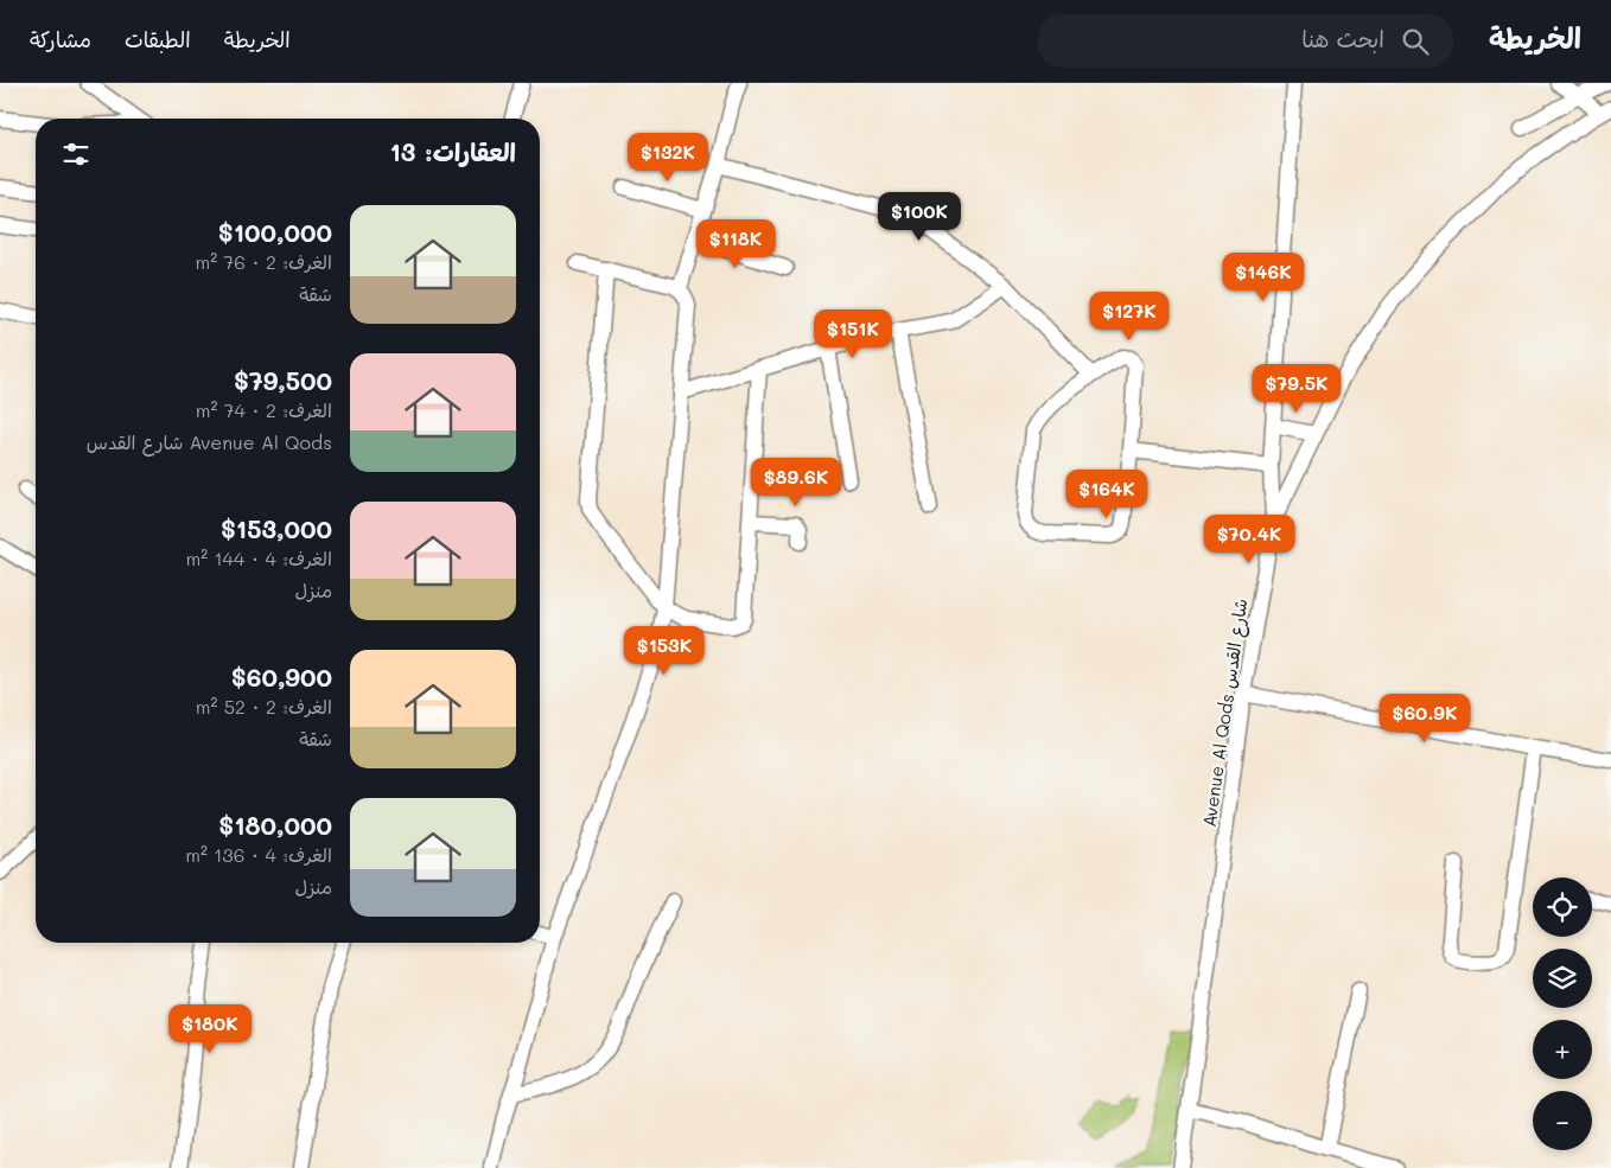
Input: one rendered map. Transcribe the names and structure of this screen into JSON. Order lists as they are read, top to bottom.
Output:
{
  "streets": {
    "street": ["Avenue Al Qods شارع القدس"]
  },
  "page": {
    "header": "الخريطة",
    "search": "ابحث هنا",
    "nav": ["الخريطة", "الطبقات", "مشاركة"],
    "heading": "العقارات: 13",
    "price": [
      "$132K",
      "$100K",
      "$118K",
      "$146K",
      "$127K",
      "$151K",
      "$79.5K",
      "$89.6K",
      "$164K",
      "$70.4K",
      "$153K",
      "$60.9K",
      "$180K"
    ],
    "list": [
      {
        "name": "$100,000",
        "note": "الغرف: 2 · 76 m² · شقة"
      },
      {
        "name": "$79,500",
        "note": "الغرف: 2 · 74 m² · Avenue Al Qods شارع القدس"
      },
      {
        "name": "$153,000",
        "note": "الغرف: 4 · 144 m² · منزل"
      },
      {
        "name": "$60,900",
        "note": "الغرف: 2 · 52 m² · شقة"
      },
      {
        "name": "$180,000",
        "note": "الغرف: 4 · 136 m² · منزل"
      }
    ],
    "map_buttons": ["+", "−"]
  }
}
